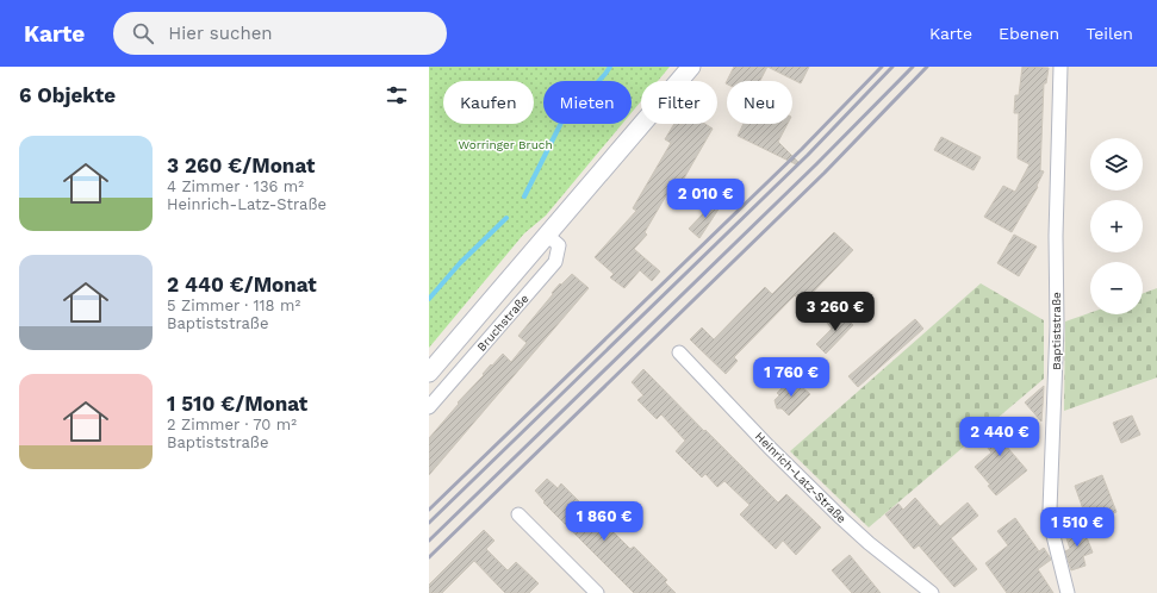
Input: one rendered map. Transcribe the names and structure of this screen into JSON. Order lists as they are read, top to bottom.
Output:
{
  "streets": {
    "main road": ["Bruchstraße"],
    "street": ["Baptiststraße", "Heinrich-Latz-Straße"]
  },
  "parks": ["Worringer Bruch"],
  "page": {
    "header": "Karte",
    "search": "Hier suchen",
    "nav": ["Karte", "Ebenen", "Teilen"],
    "heading": "6 Objekte",
    "chip": [
      "Kaufen",
      "Mieten",
      "Filter",
      "Neu"
    ],
    "list": [
      {
        "name": "3 260 €/Monat",
        "note": "4 Zimmer · 136 m² · Heinrich-Latz-Straße"
      },
      {
        "name": "2 440 €/Monat",
        "note": "5 Zimmer · 118 m² · Baptiststraße"
      },
      {
        "name": "1 510 €/Monat",
        "note": "2 Zimmer · 70 m² · Baptiststraße"
      }
    ],
    "map_buttons": ["+", "−"],
    "price": [
      "2 010 €",
      "3 260 €",
      "1 760 €",
      "2 440 €",
      "1 860 €",
      "1 510 €"
    ]
  }
}
